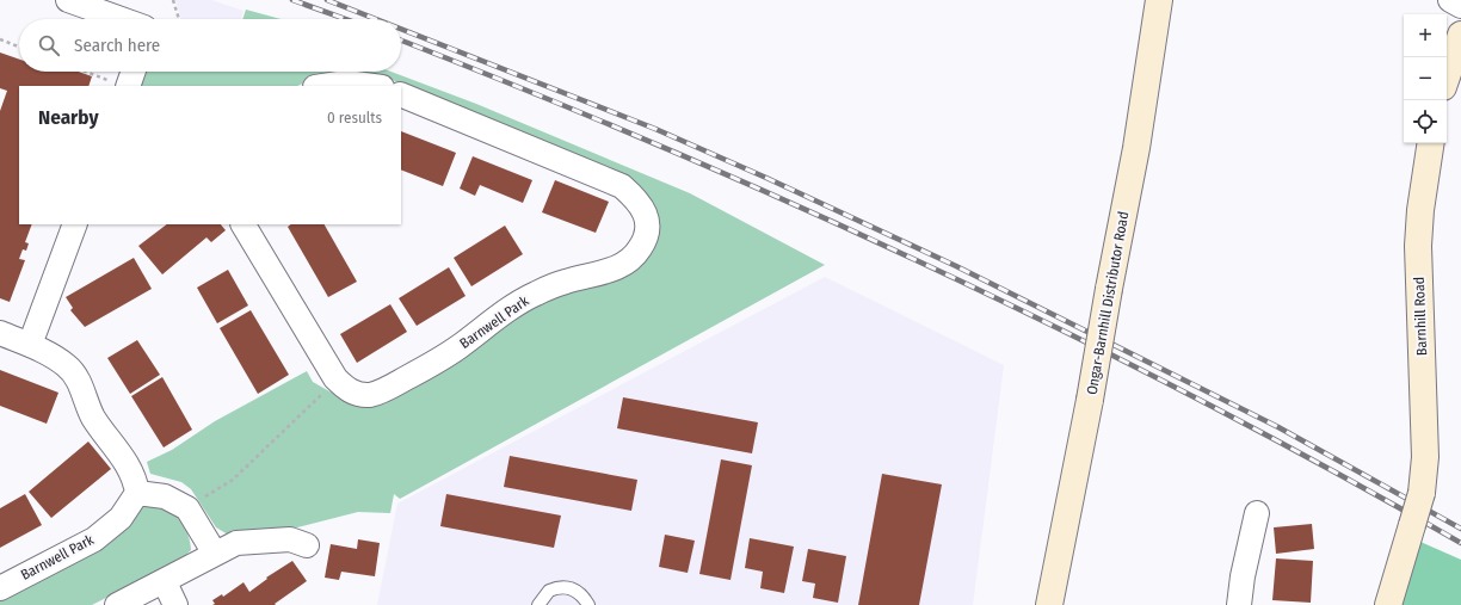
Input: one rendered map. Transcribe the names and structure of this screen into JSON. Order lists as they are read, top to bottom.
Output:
{
  "streets": {
    "street": ["Ongar-Barnhill Distributor Road", "Barnhill Road", "Barnwell Park"]
  },
  "page": {
    "map_buttons": ["+", "−"],
    "search": "Search here",
    "heading": ["Nearby", "0 results"]
  }
}
